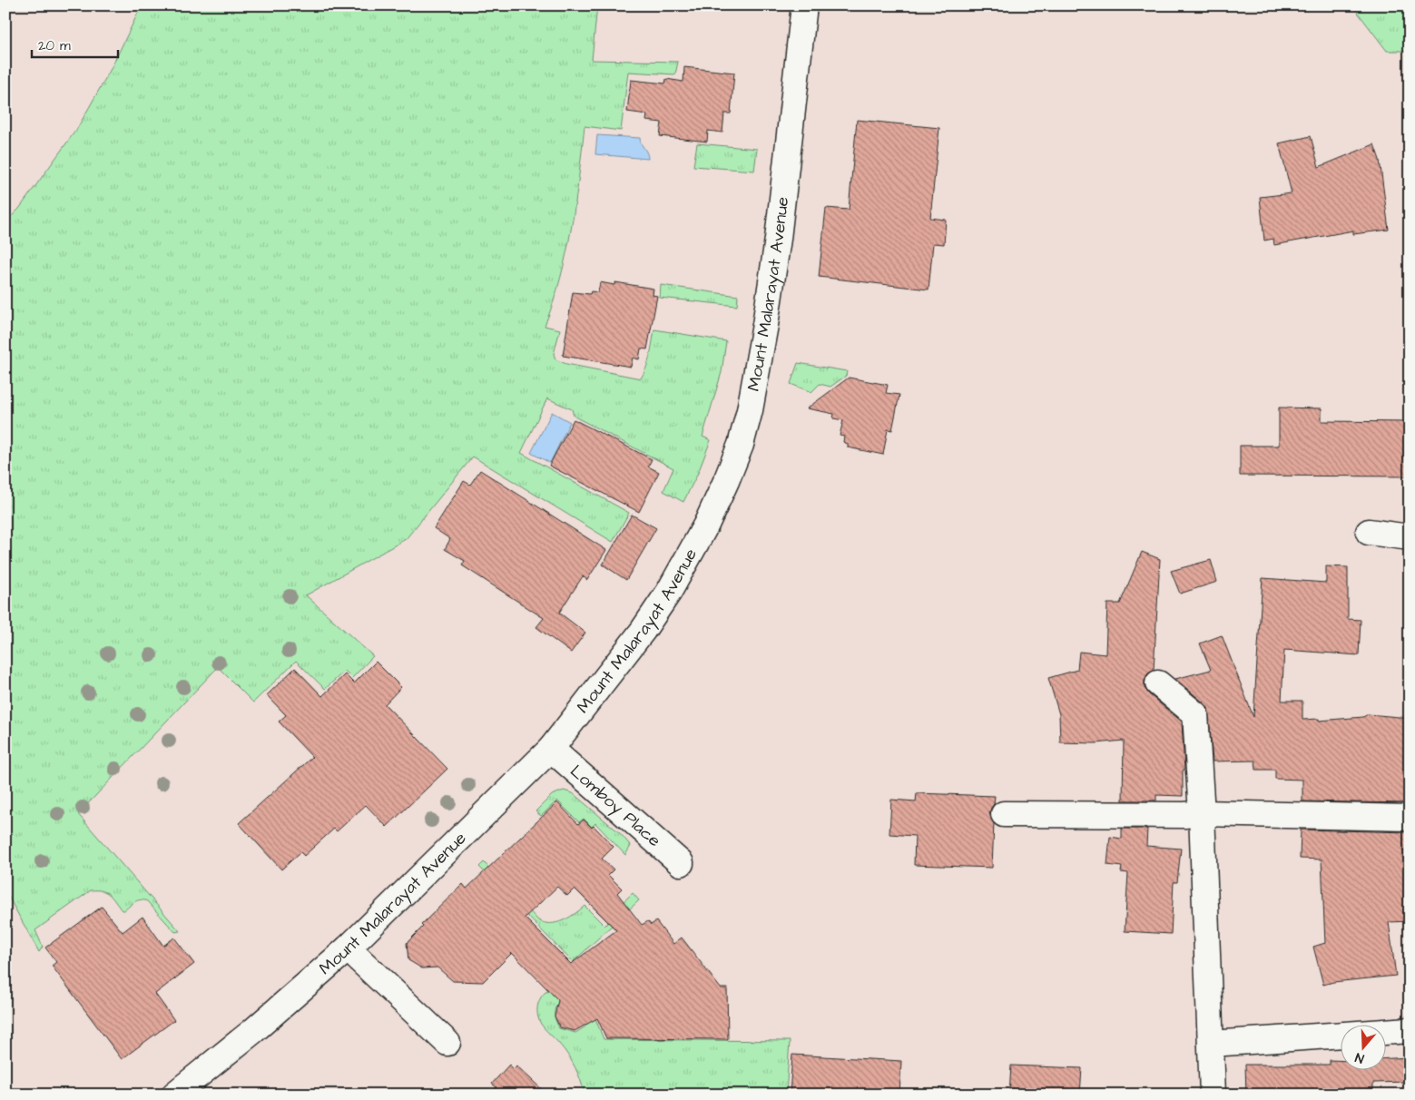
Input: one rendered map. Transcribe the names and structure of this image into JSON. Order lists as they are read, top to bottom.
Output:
{
  "streets": {
    "street": ["Mount Malarayat Avenue", "Lomboy Place"]
  },
  "crossings": [
    ["Mount Malarayat Avenue", "Lomboy Place"]
  ],
  "scale_bar": "20 m",
  "north": "bottom"
}
